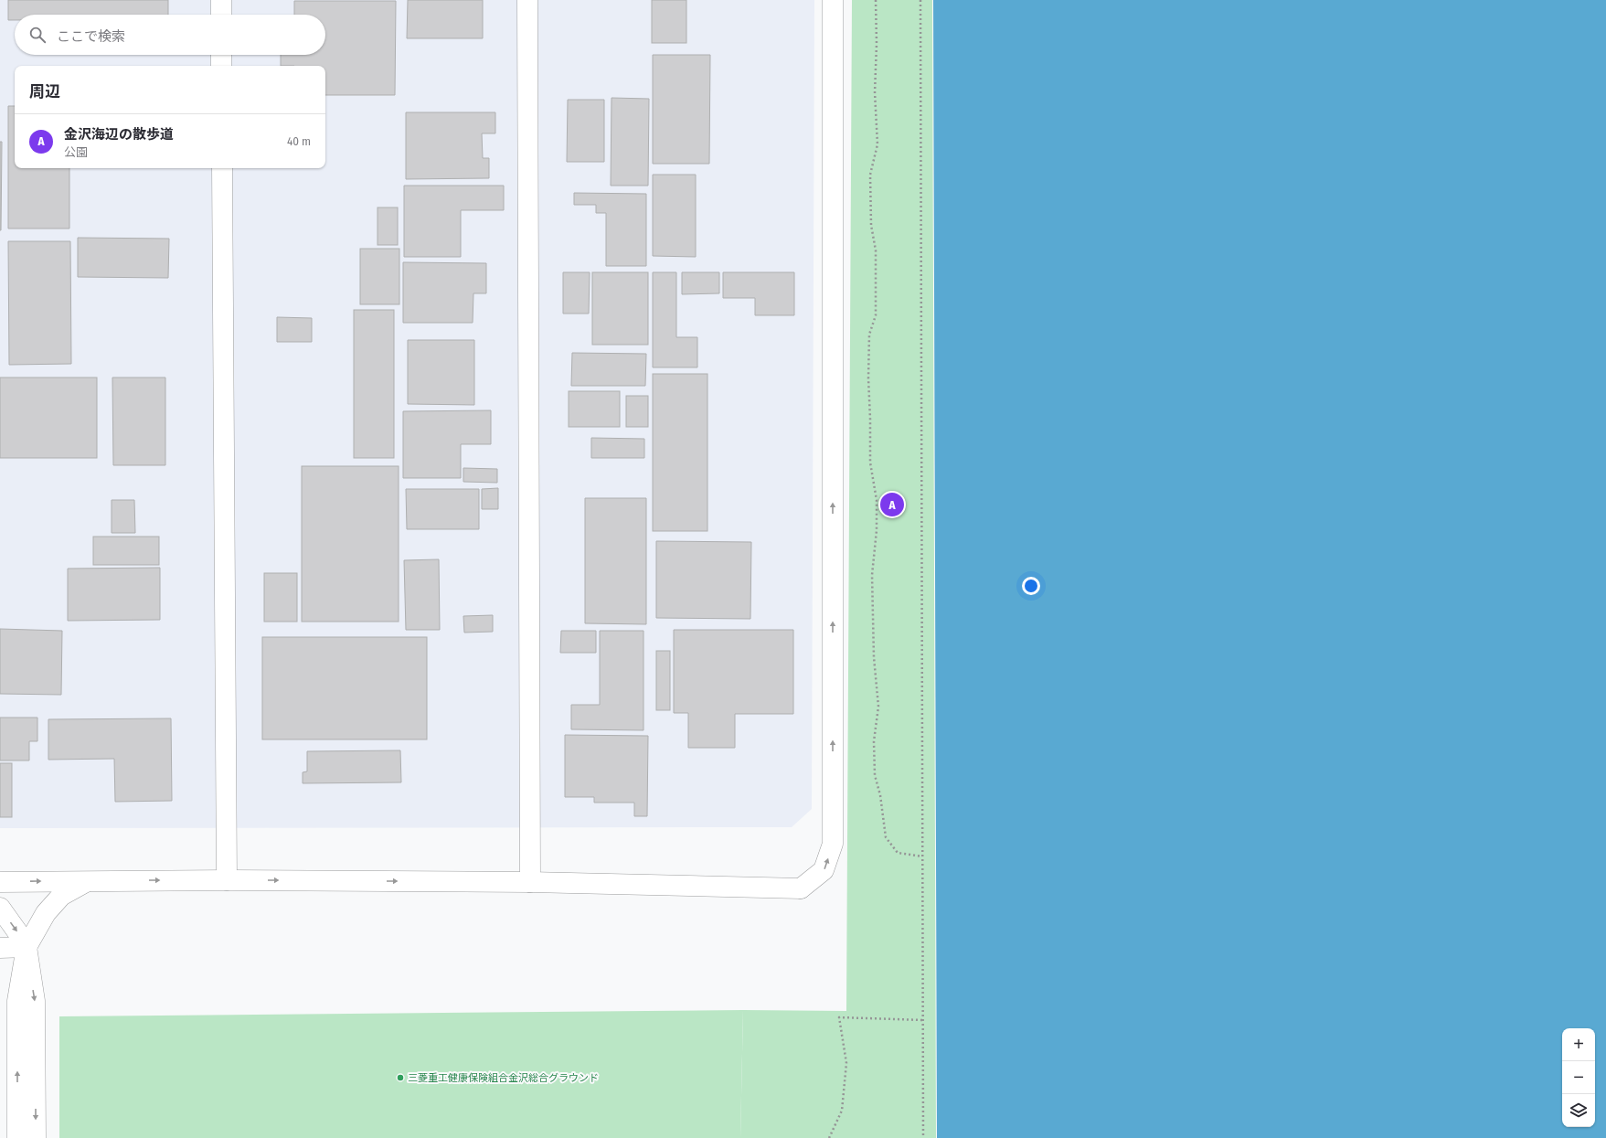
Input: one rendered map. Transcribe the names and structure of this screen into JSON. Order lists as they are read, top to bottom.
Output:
{
  "places": ["三菱重工健康保険組合金沢総合グラウンド"],
  "page": {
    "search": "ここで検索",
    "heading": "周辺",
    "list": [
      {
        "mark": "A",
        "name": "金沢海辺の散歩道",
        "note": "公園",
        "value": "40 m"
      }
    ],
    "pins": "A",
    "map_buttons": ["+", "−"]
  }
}
